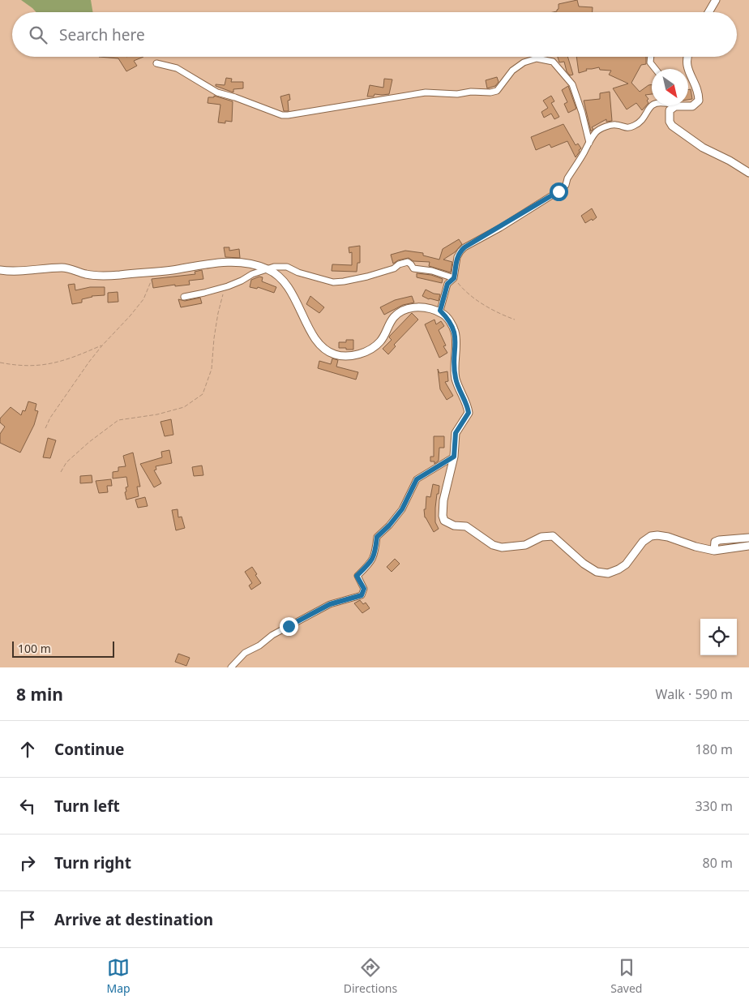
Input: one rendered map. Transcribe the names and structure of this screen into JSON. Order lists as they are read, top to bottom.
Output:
{
  "scale_bar": "100 m",
  "north": "bottom right",
  "page": {
    "search": "Search here",
    "scale": "100 m",
    "heading": ["8 min", "Walk · 590 m"],
    "list": [
      ["Continue", "180 m"],
      ["Turn left", "330 m"],
      ["Turn right", "80 m"],
      "Arrive at destination"
    ],
    "nav": ["Map", "Directions", "Saved"]
  }
}
